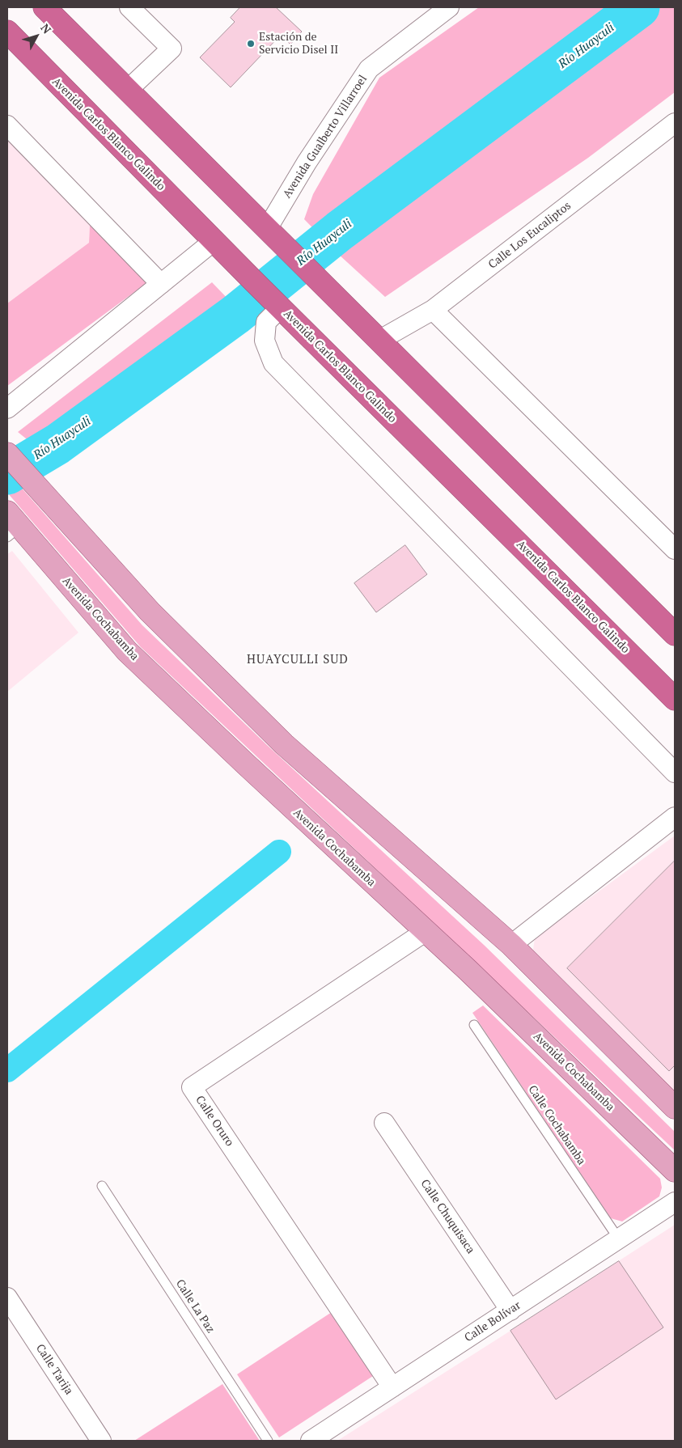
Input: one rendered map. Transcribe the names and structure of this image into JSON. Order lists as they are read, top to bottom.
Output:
{
  "streets": {
    "highway": ["Avenida Carlos Blanco Galindo"],
    "main road": ["Avenida Cochabamba"],
    "street": [
      "Avenida Gualberto Villarroel",
      "Calle Los Eucaliptos",
      "Calle Oruro",
      "Calle Chuquisaca",
      "Calle Bolívar",
      "Calle Tarija"
    ],
    "lane": ["Calle Cochabamba", "Calle La Paz"]
  },
  "crossings": [
    ["Avenida Cochabamba", "Calle Oruro"],
    ["Calle Oruro", "Calle Bolívar"],
    ["Calle Cochabamba", "Calle Bolívar"],
    ["Calle Chuquisaca", "Calle Bolívar"]
  ],
  "districts": ["HUAYCULLI SUD"],
  "water": ["Río Huayculi"],
  "places": ["Estación de Servicio Disel II"],
  "north": "top right"
}
